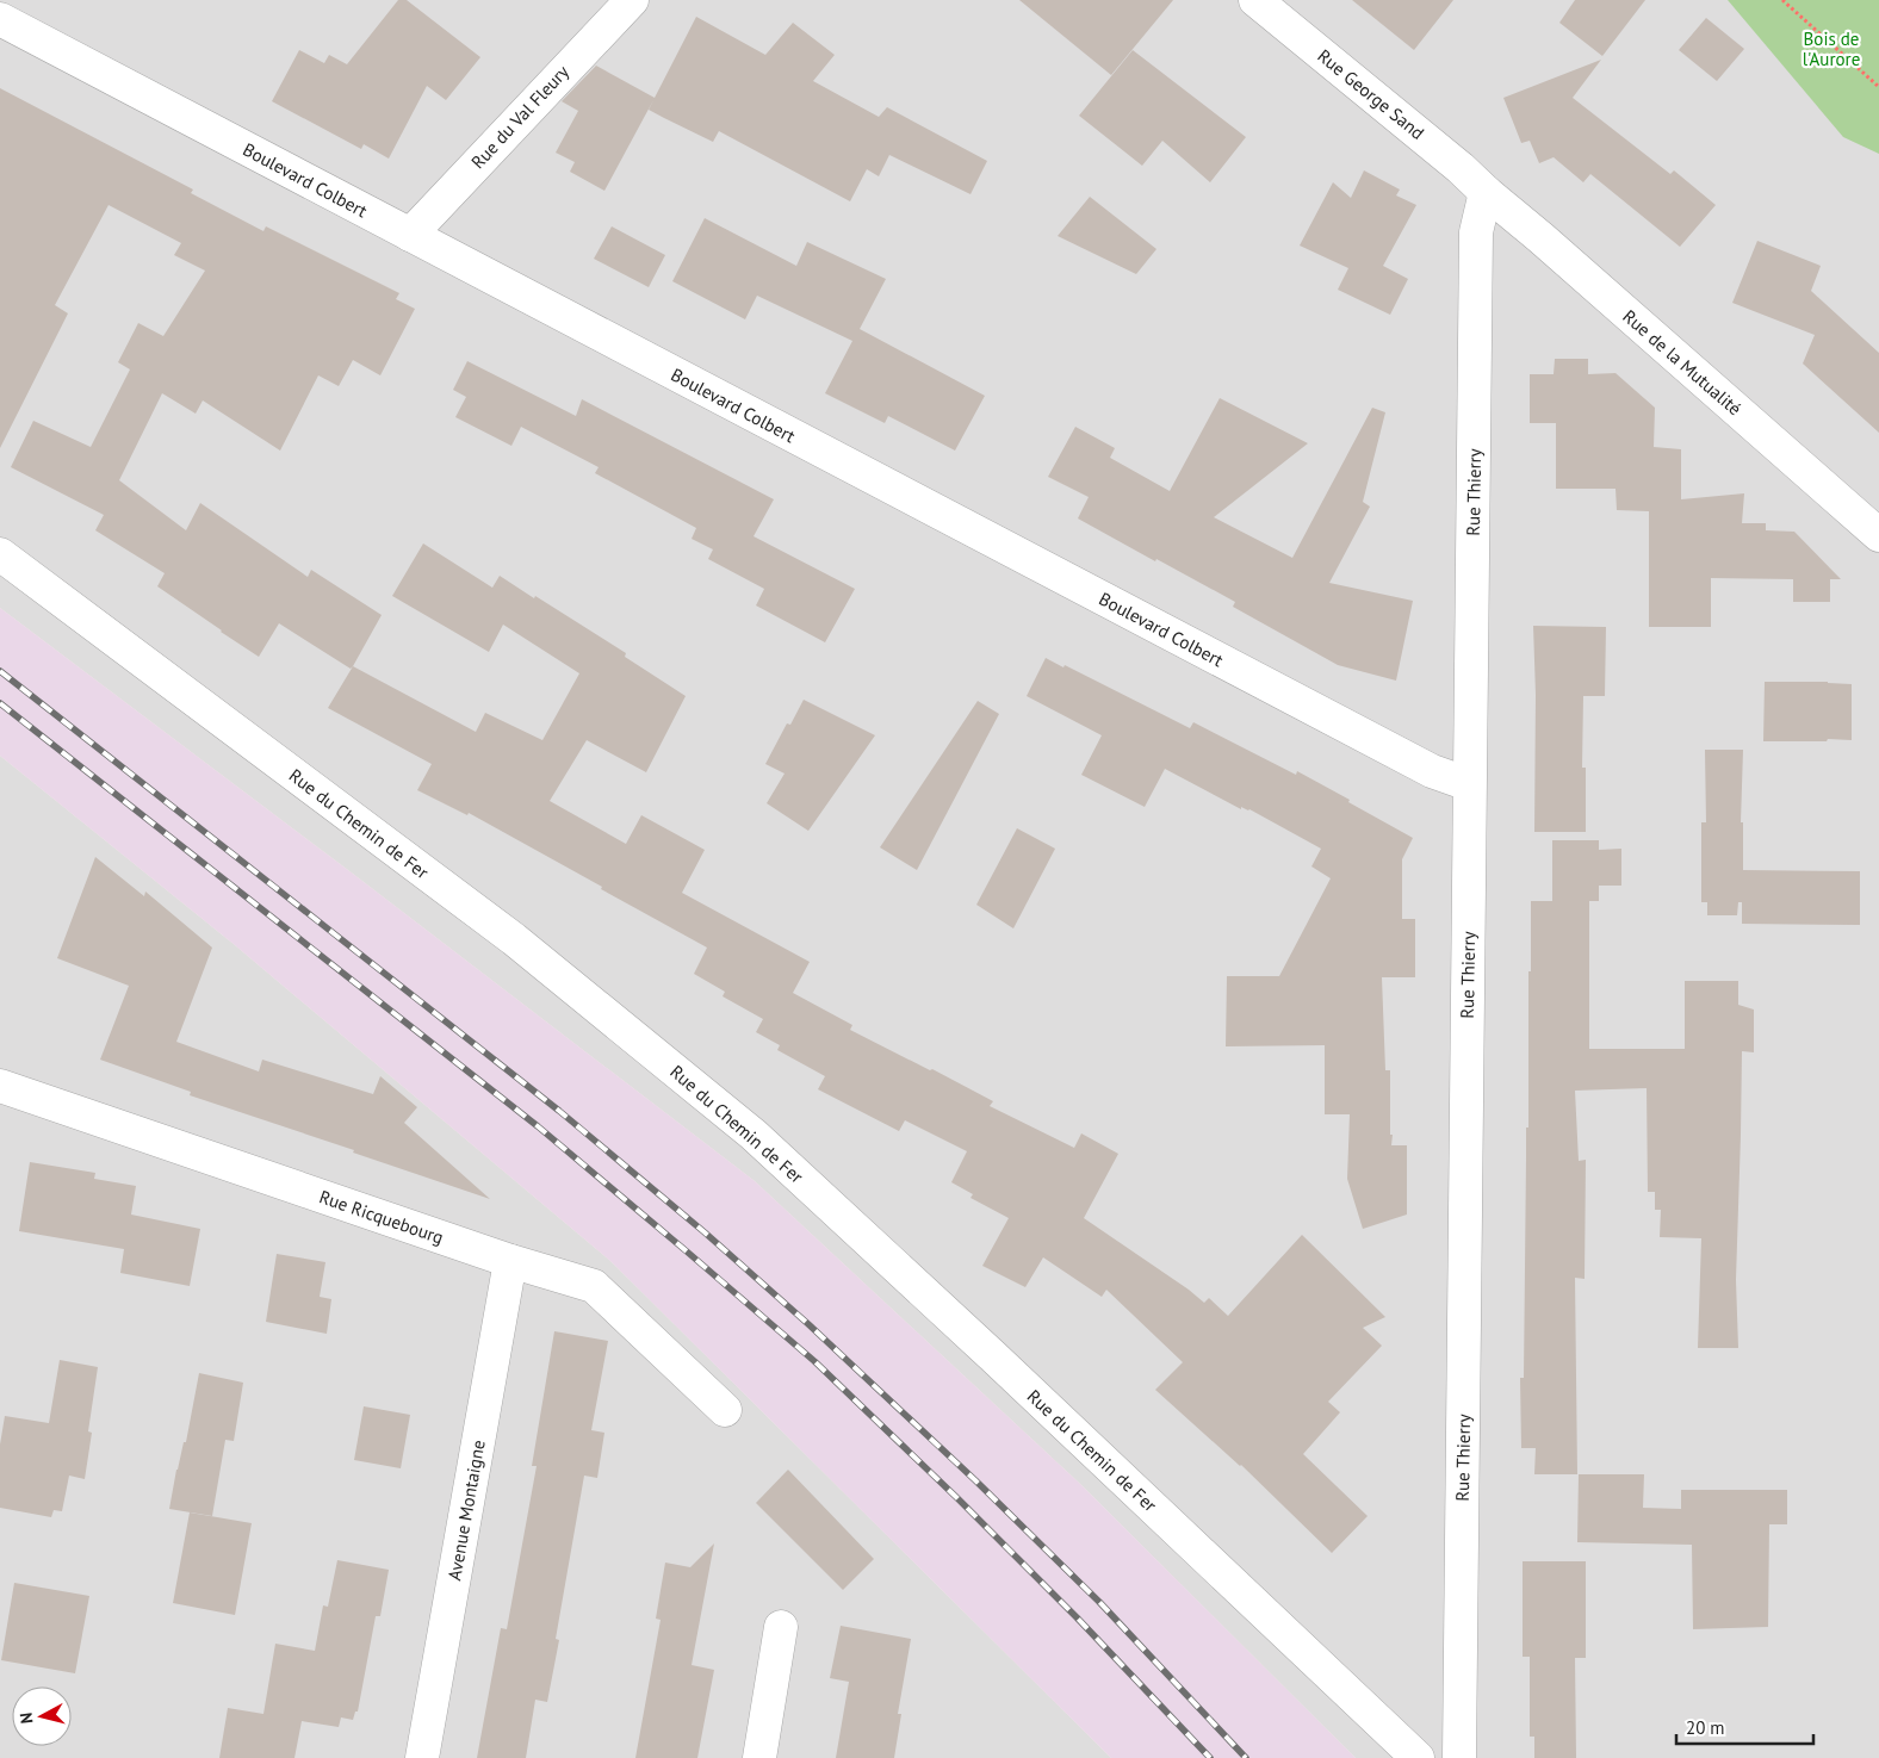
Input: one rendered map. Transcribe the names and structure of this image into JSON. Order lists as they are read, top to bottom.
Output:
{
  "streets": {
    "street": [
      "Rue George Sand",
      "Rue du Val Fleury",
      "Boulevard Colbert",
      "Rue de la Mutualité",
      "Rue Thierry",
      "Rue du Chemin de Fer",
      "Rue Ricquebourg",
      "Avenue Montaigne"
    ]
  },
  "crossings": [
    ["Rue George Sand", "Rue de la Mutualité"],
    ["Rue George Sand", "Rue Thierry"],
    ["Rue du Val Fleury", "Boulevard Colbert"],
    ["Boulevard Colbert", "Rue Thierry"],
    ["Rue de la Mutualité", "Rue Thierry"],
    ["Rue Ricquebourg", "Avenue Montaigne"]
  ],
  "parks": ["Bois de l'Aurore"],
  "scale_bar": "20 m",
  "north": "left"
}
